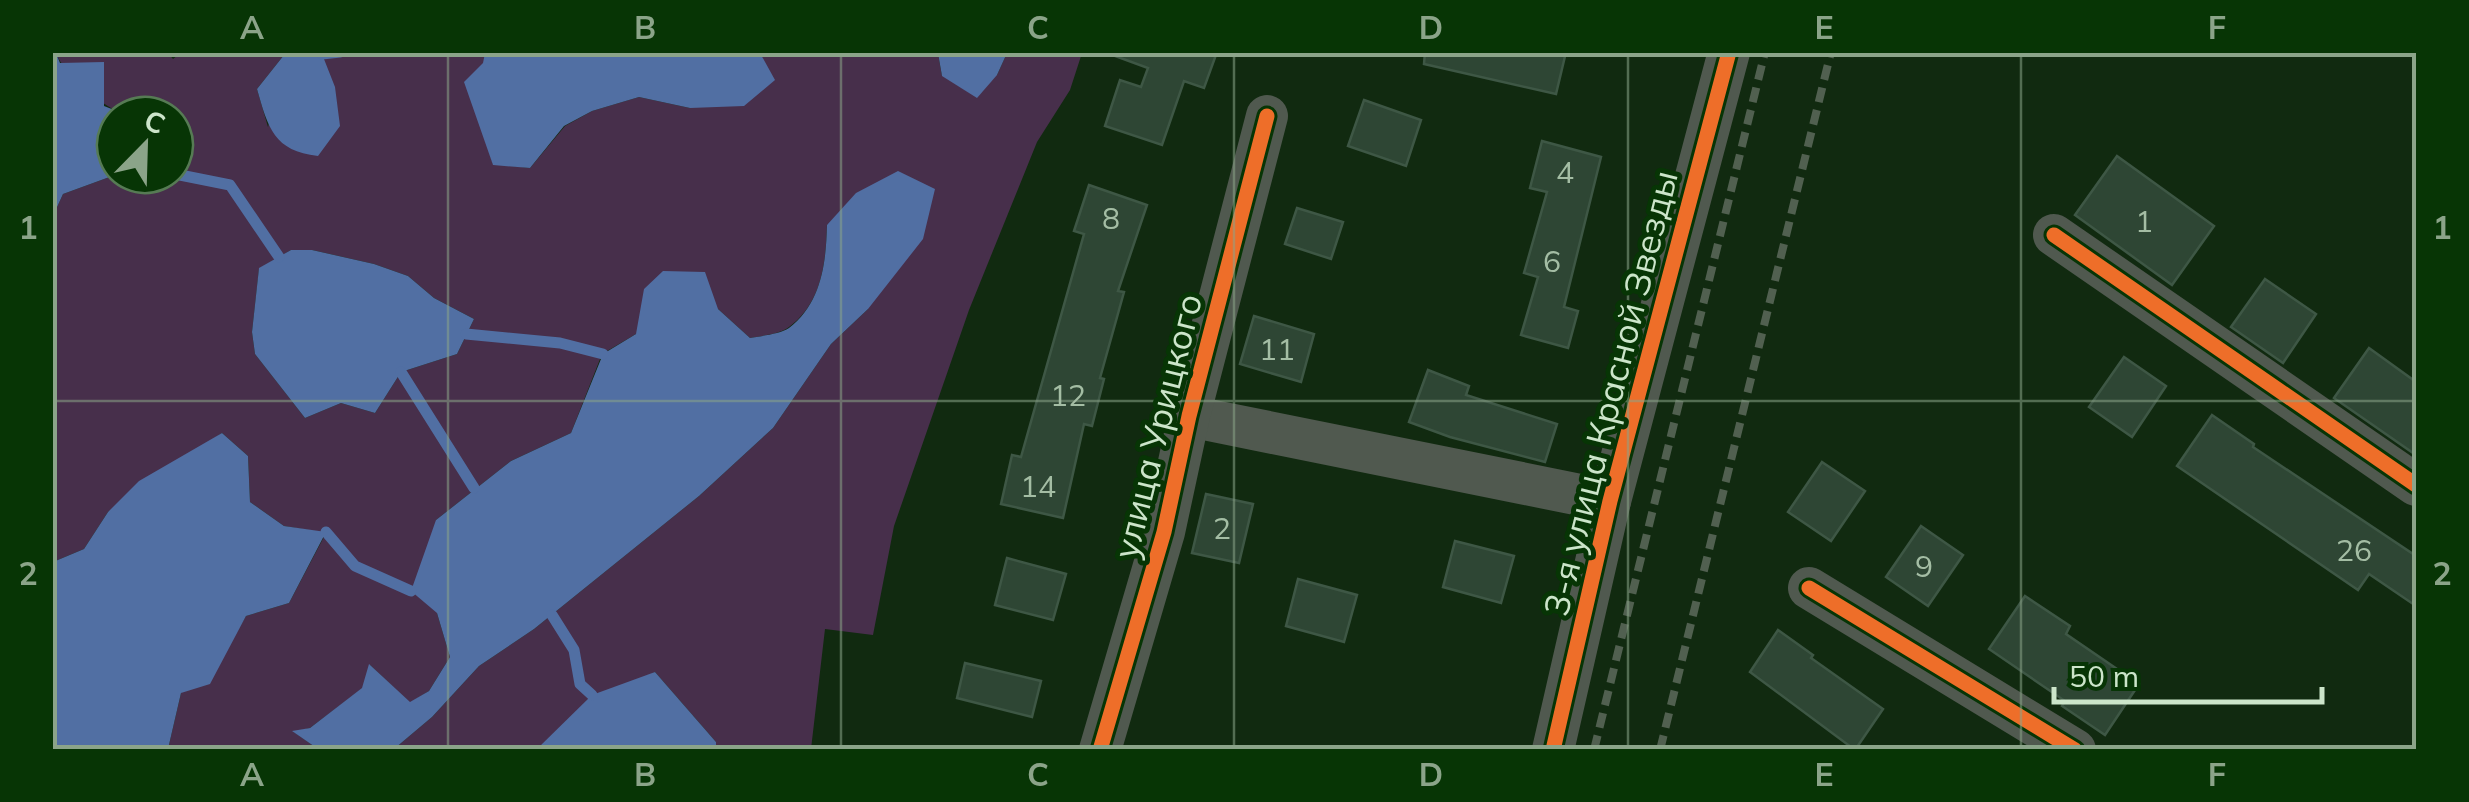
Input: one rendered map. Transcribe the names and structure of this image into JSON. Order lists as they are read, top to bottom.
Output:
{
  "streets": {
    "street": ["3-я улица Красной Звезды", "улица Урицкого"]
  },
  "house_numbers": [
    "4",
    "8",
    "1",
    "6",
    "11",
    "12",
    "14",
    "2",
    "26",
    "9"
  ],
  "scale_bar": "50 m",
  "north": "top right",
  "grid": {
    "columns": [
      "A",
      "B",
      "C",
      "D",
      "E",
      "F"
    ],
    "rows": ["1", "2"]
  }
}
